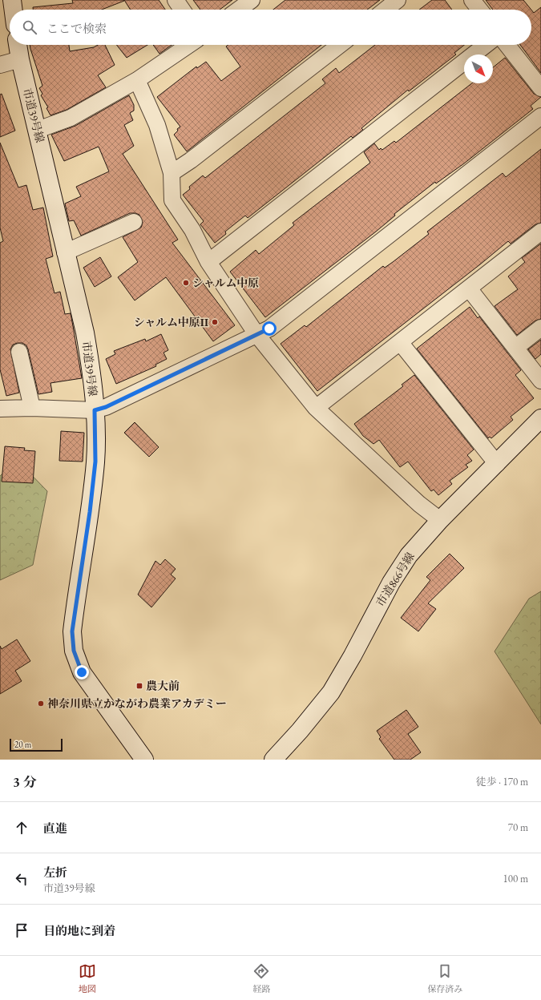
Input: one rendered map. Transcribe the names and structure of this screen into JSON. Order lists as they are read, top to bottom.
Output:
{
  "streets": {
    "street": ["市道39号線", "市道866号線"]
  },
  "places": {
    "other": ["シャルム中原", "シャルム中原II", "神奈川県立かながわ農業アカデミー"],
    "transit": ["農大前"]
  },
  "scale_bar": "20 m",
  "north": "bottom right",
  "page": {
    "search": "ここで検索",
    "scale": "20 m",
    "heading": ["3 分", "徒歩 · 170 m"],
    "list": [
      ["直進", "70 m"],
      ["左折", "市道39号線", "100 m"],
      "目的地に到着"
    ],
    "nav": ["地図", "経路", "保存済み"]
  }
}
